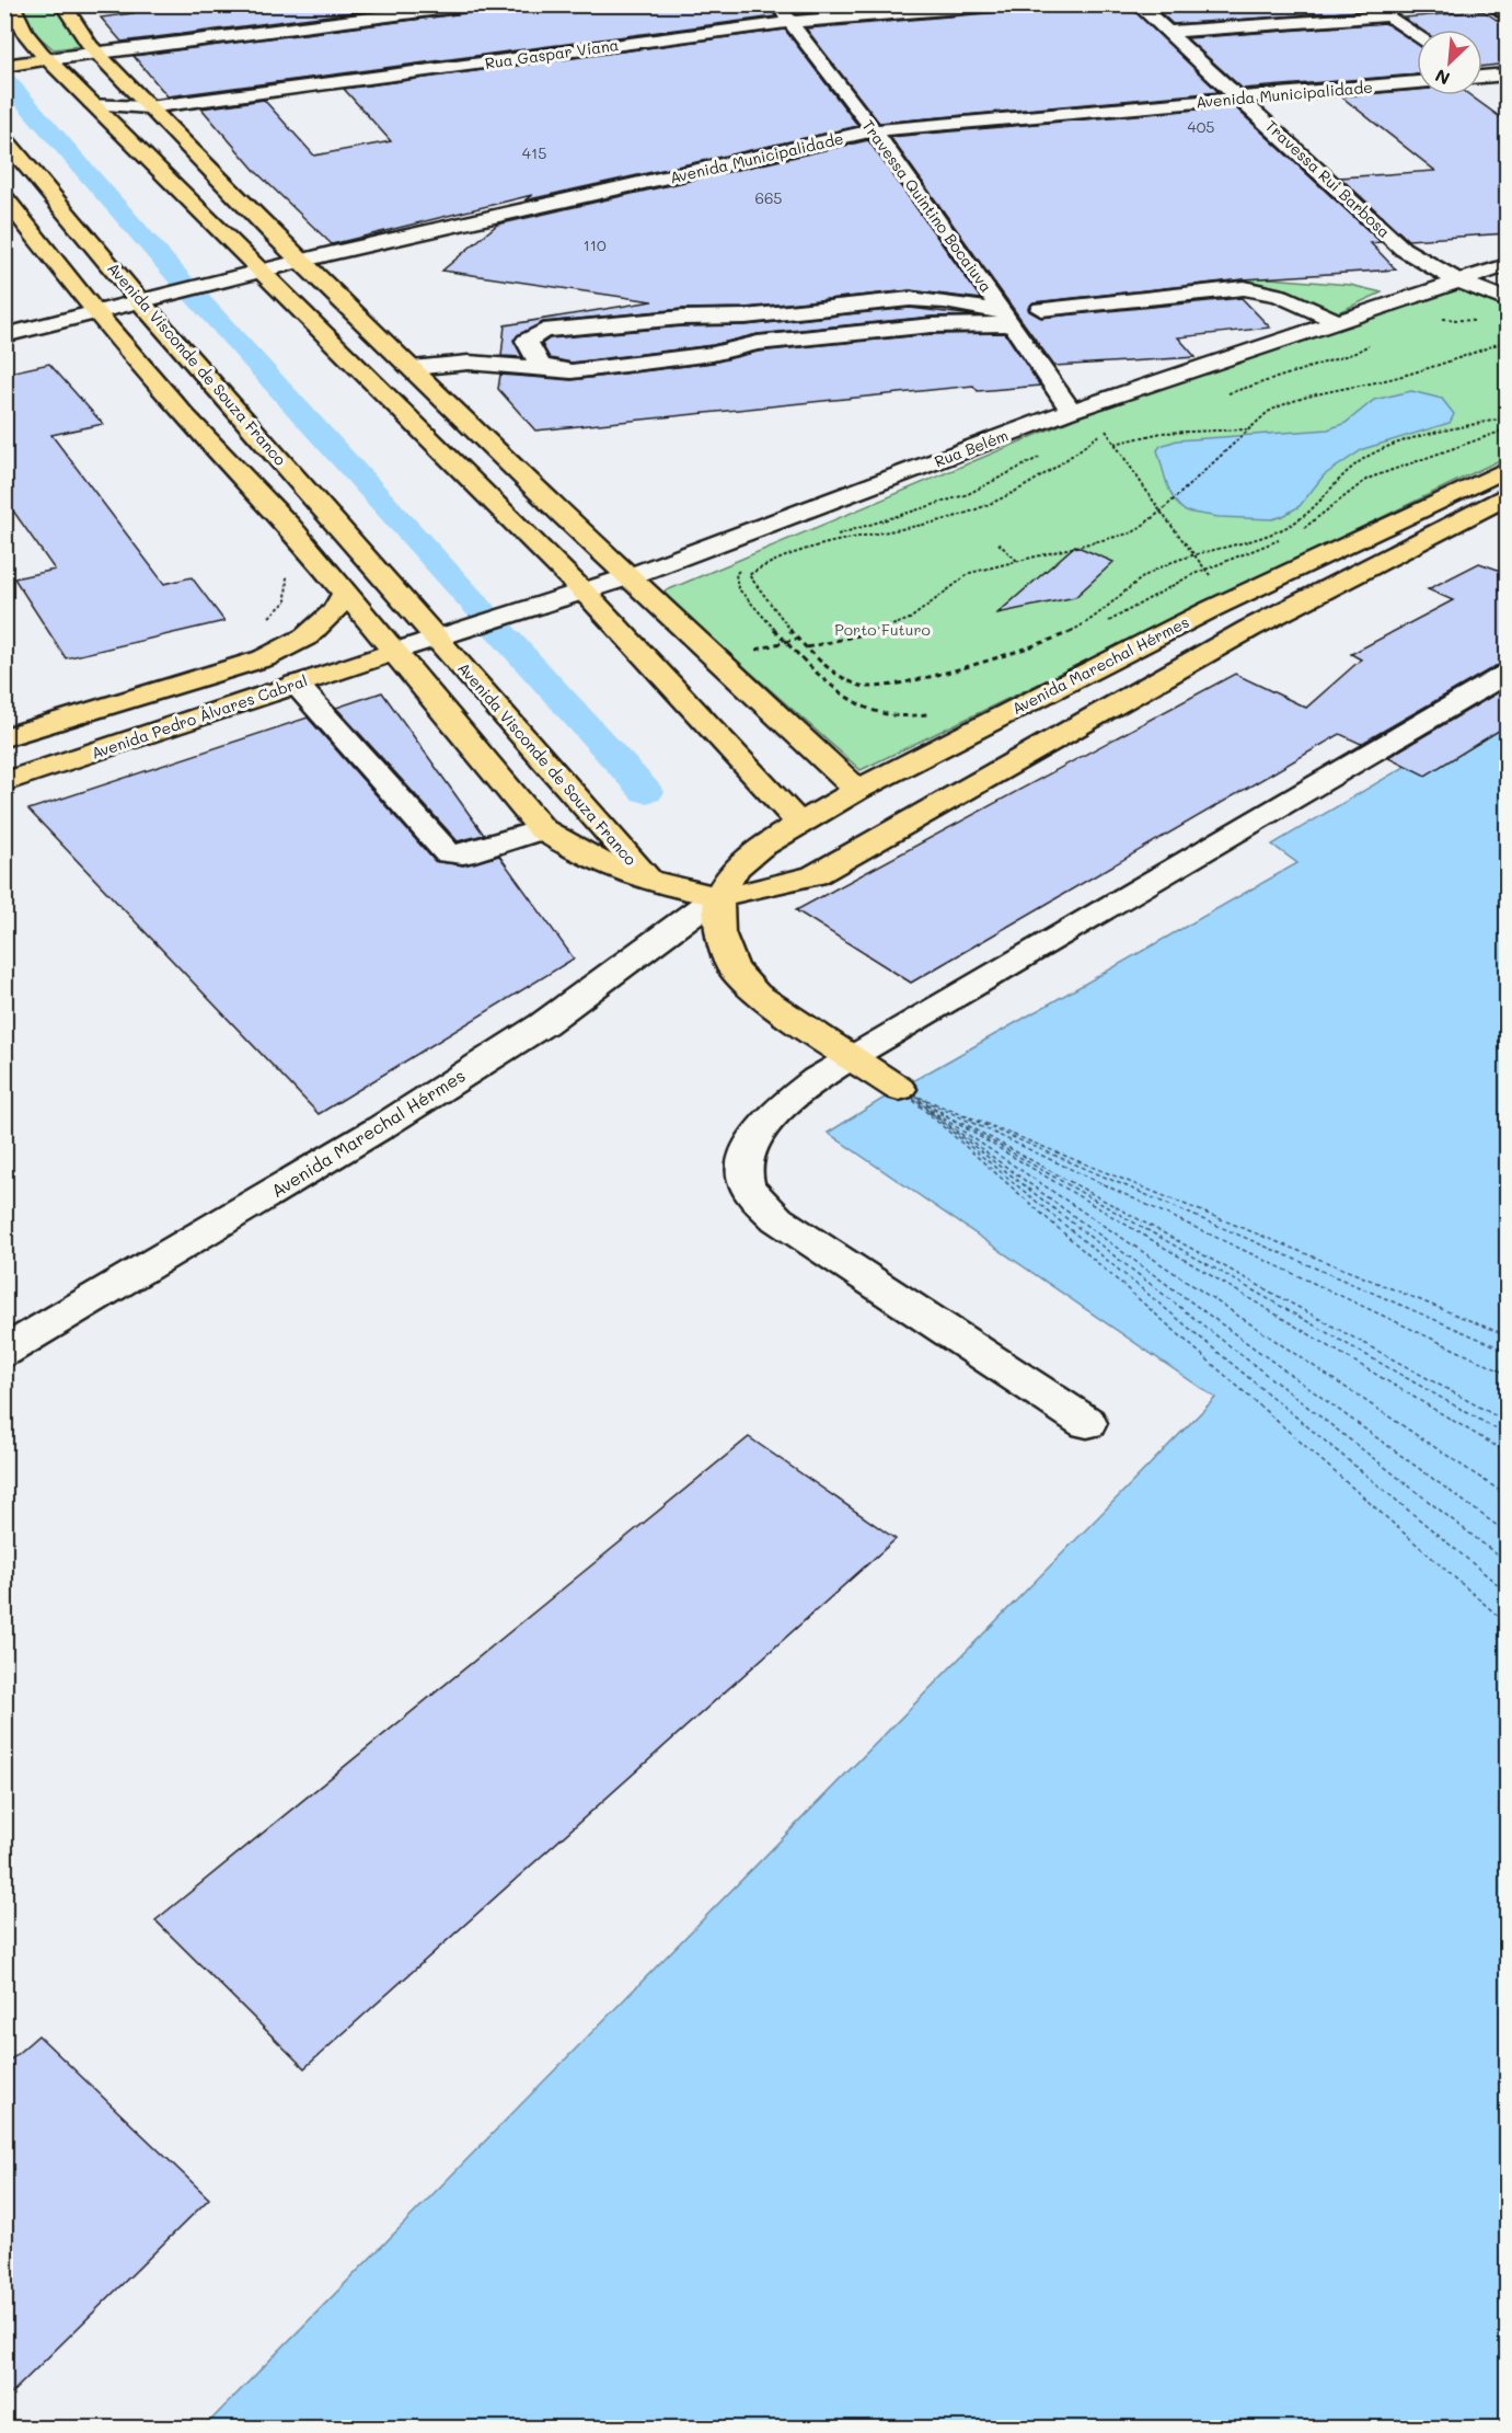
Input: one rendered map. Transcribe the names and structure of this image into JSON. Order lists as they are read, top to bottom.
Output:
{
  "streets": {
    "main road": ["Avenida Visconde de Souza Franco", "Avenida Marechal Hérmes", "Avenida Pedro Álvares Cabral"],
    "street": [
      "Rua Gaspar Viana",
      "Avenida Municipalidade",
      "Travessa Rui Barbosa",
      "Travessa Quintino Bocaiuva",
      "Rua Belém"
    ]
  },
  "crossings": [
    ["Rua Gaspar Viana", "Travessa Quintino Bocaiuva"],
    ["Avenida Municipalidade", "Travessa Rui Barbosa"],
    ["Avenida Municipalidade", "Travessa Quintino Bocaiuva"],
    ["Avenida Municipalidade", "Avenida Visconde de Souza Franco"],
    ["Travessa Rui Barbosa", "Rua Belém"],
    ["Travessa Quintino Bocaiuva", "Rua Belém"],
    ["Avenida Visconde de Souza Franco", "Rua Belém"],
    ["Avenida Visconde de Souza Franco", "Avenida Marechal Hérmes"],
    ["Avenida Visconde de Souza Franco", "Avenida Pedro Álvares Cabral"],
    ["Rua Belém", "Avenida Pedro Álvares Cabral"]
  ],
  "parks": ["Porto Futuro"],
  "house_numbers": [
    "405",
    "415",
    "665",
    "110"
  ],
  "north": "bottom left"
}
